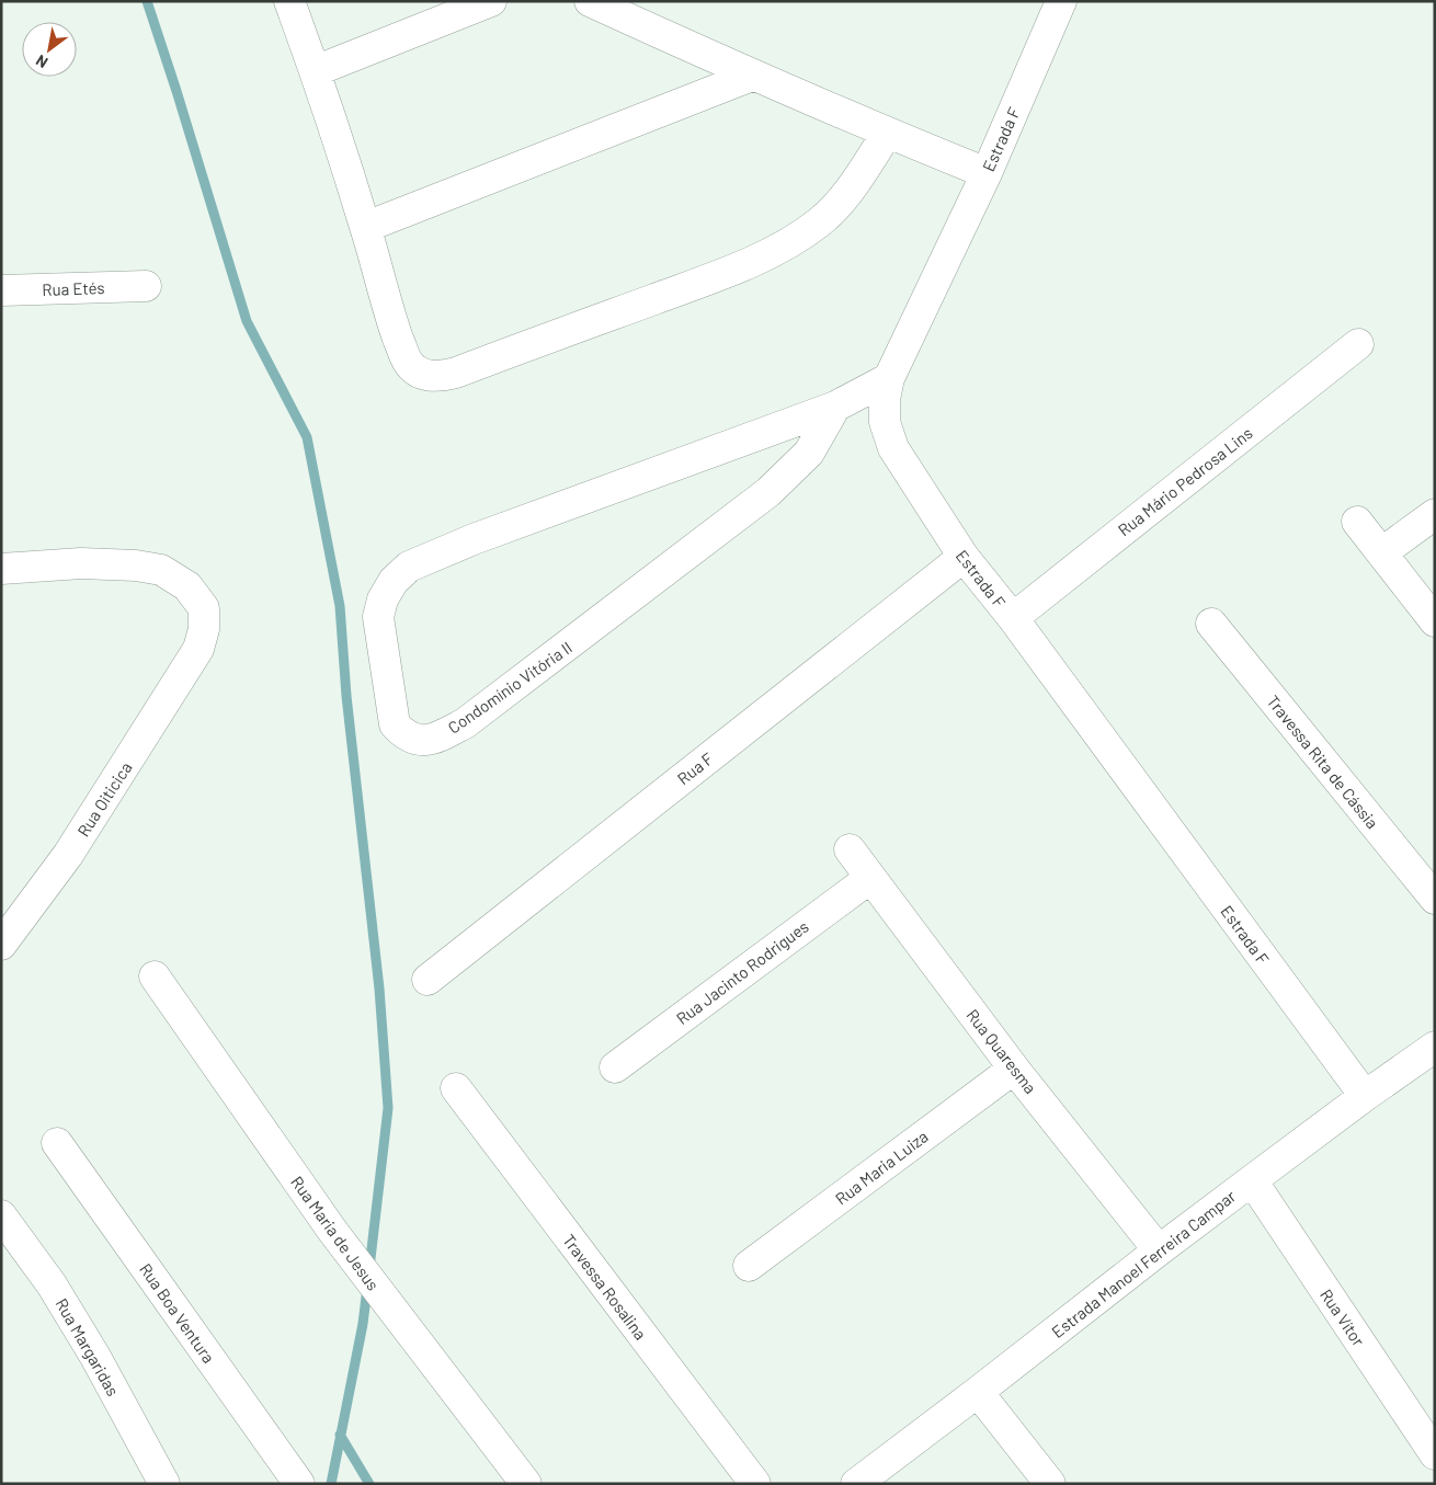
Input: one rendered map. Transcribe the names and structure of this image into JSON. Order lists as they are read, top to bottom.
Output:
{
  "streets": {
    "street": [
      "Estrada F",
      "Rua Etés",
      "Rua Mário Pedrosa Lins",
      "Condomínio Vitória II",
      "Travessa Rita de Cássia",
      "Rua F",
      "Rua Oiticica",
      "Rua Jacinto Rodrigues",
      "Rua Quaresma",
      "Rua Maria Luiza",
      "Rua Maria de Jesus",
      "Estrada Manoel Ferreira Campar",
      "Travessa Rosalina",
      "Rua Boa Ventura",
      "Rua Vítor",
      "Rua Margaridas"
    ]
  },
  "crossings": [
    ["Estrada F", "Rua Mário Pedrosa Lins"],
    ["Estrada F", "Condomínio Vitória II"],
    ["Estrada F", "Rua F"],
    ["Estrada F", "Estrada Manoel Ferreira Campar"],
    ["Rua Jacinto Rodrigues", "Rua Quaresma"],
    ["Rua Quaresma", "Rua Maria Luiza"],
    ["Rua Quaresma", "Estrada Manoel Ferreira Campar"],
    ["Estrada Manoel Ferreira Campar", "Rua Vítor"]
  ],
  "north": "bottom left"
}
